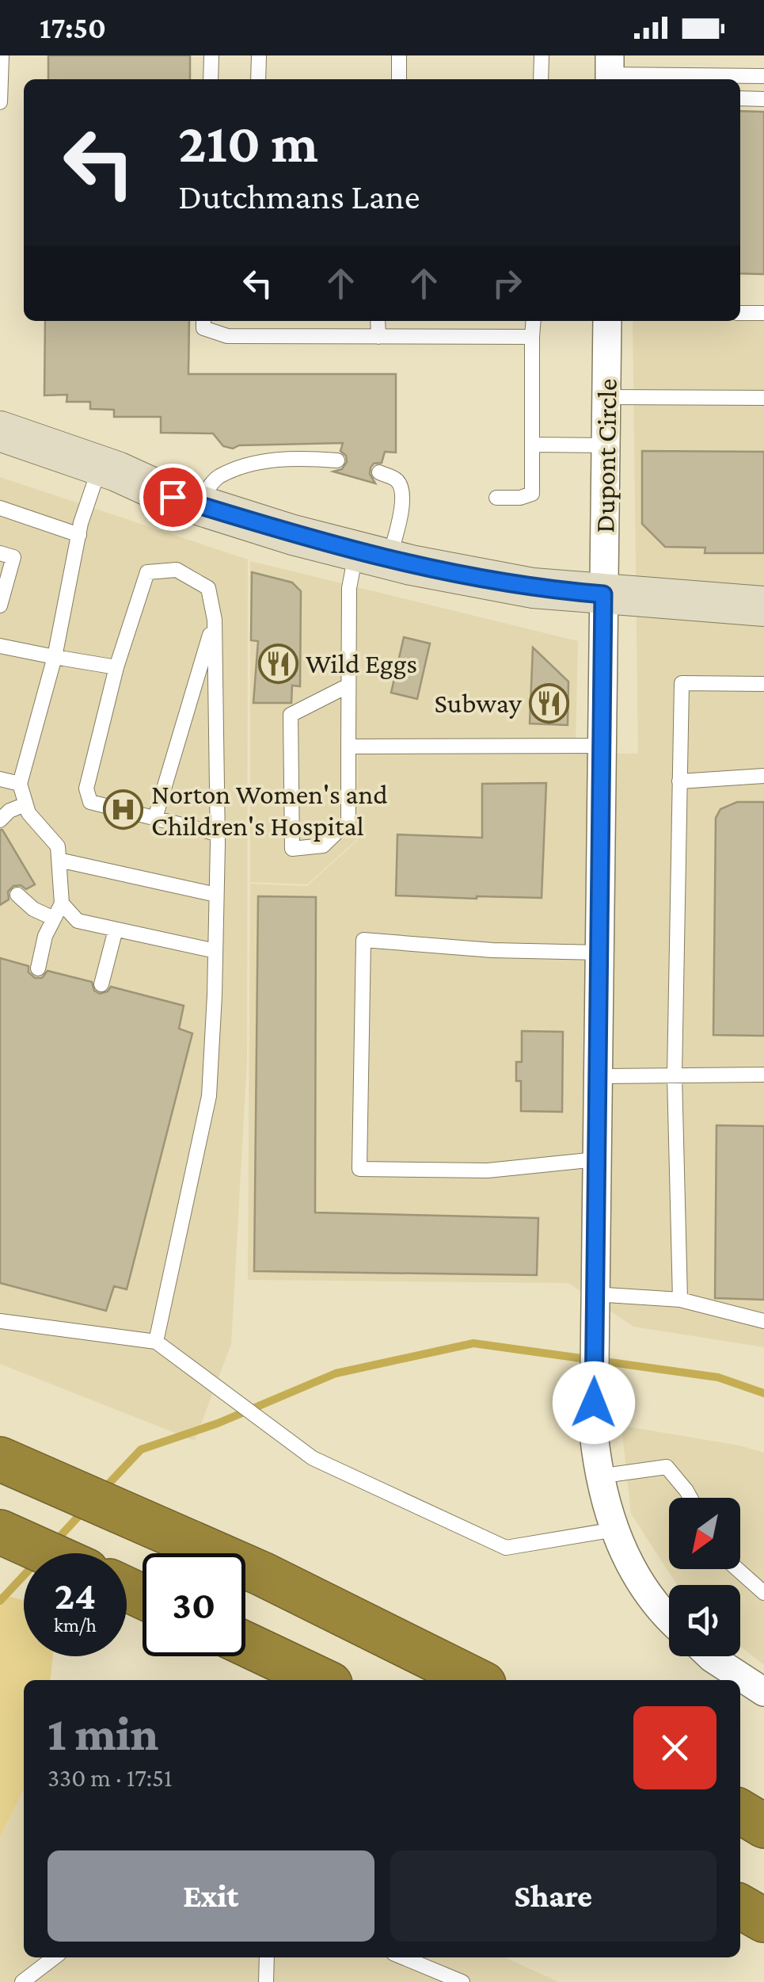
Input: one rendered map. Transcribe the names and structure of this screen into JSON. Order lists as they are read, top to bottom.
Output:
{
  "streets": {
    "street": ["Dupont Circle"]
  },
  "places": {
    "restaurant": ["Wild Eggs", "Subway"],
    "hospital": ["Norton Women's and Children's Hospital"]
  },
  "north": "bottom left",
  "page": {
    "status": "17:50",
    "turn": ["210 m", "Dutchmans Lane"],
    "speed": "24 km/h",
    "limit": "30",
    "heading": ["1 min", "330 m · 17:51"],
    "buttons": ["Exit", "Share"]
  }
}
